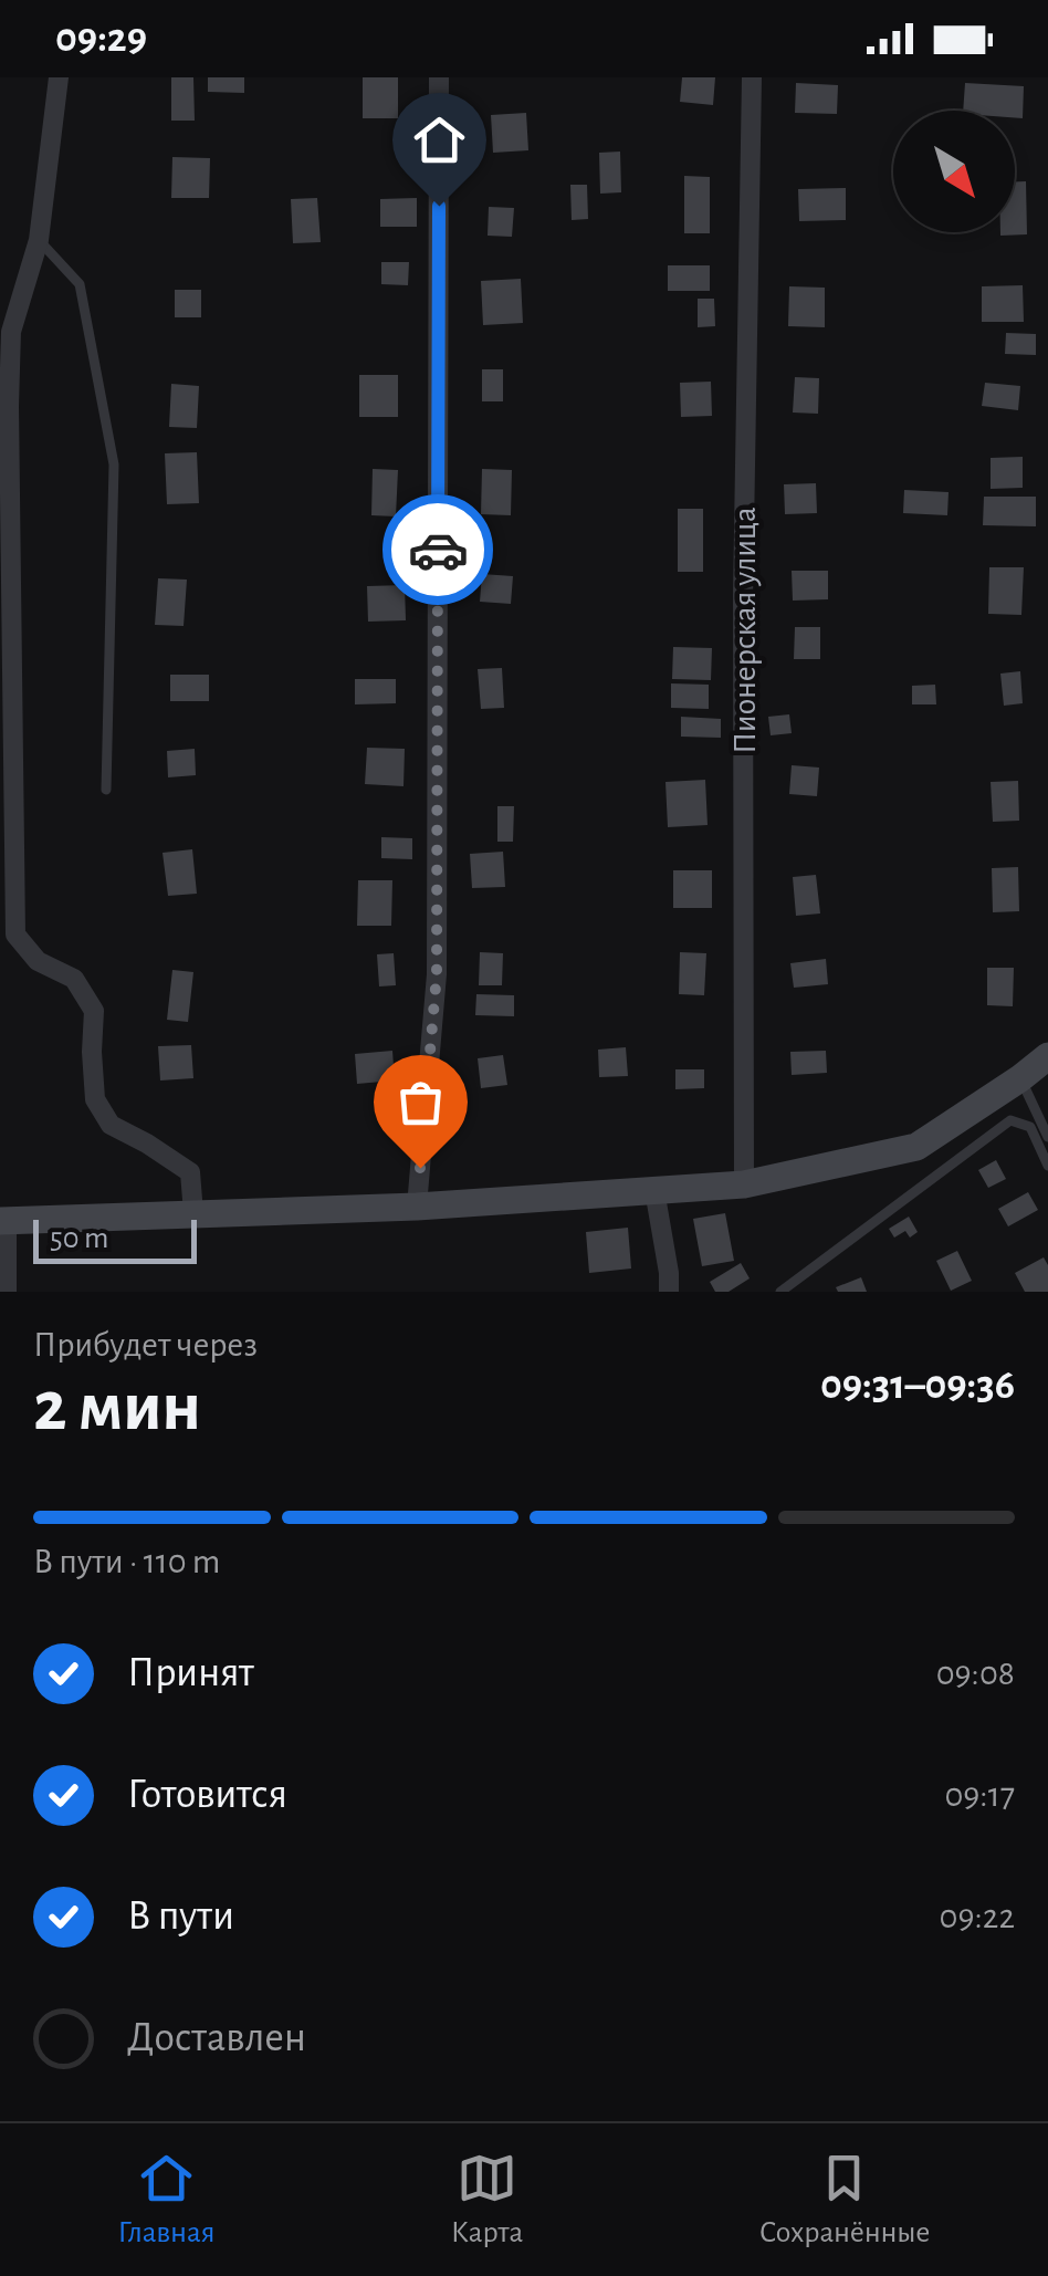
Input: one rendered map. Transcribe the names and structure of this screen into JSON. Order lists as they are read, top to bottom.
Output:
{
  "streets": {
    "street": ["Пионерская улица"]
  },
  "scale_bar": "50 m",
  "north": "bottom right",
  "page": {
    "status": "09:29",
    "scale": "50 m",
    "heading": ["2 мин", "Прибудет через", "09:31–09:36"],
    "bar": "В пути · 110 m",
    "list": [
      ["Принят", "09:08"],
      ["Готовится", "09:17"],
      ["В пути", "09:22"],
      "Доставлен"
    ],
    "tabs": ["Главная", "Карта", "Сохранённые"]
  }
}
